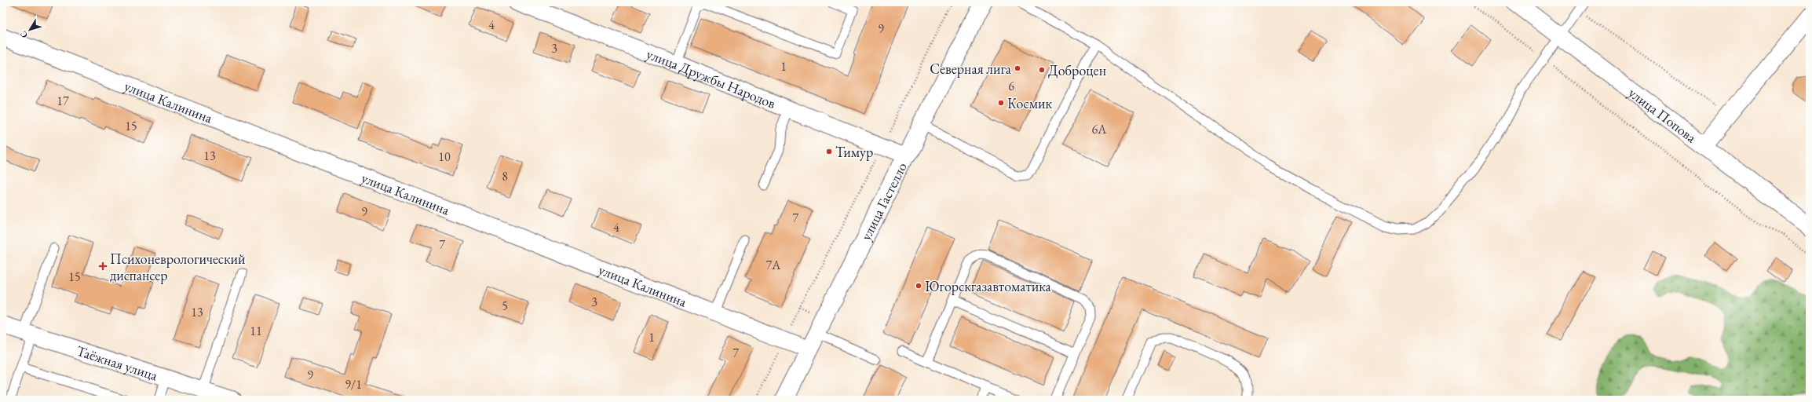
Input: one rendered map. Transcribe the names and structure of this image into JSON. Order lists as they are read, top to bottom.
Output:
{
  "streets": {
    "street": [
      "улица Дружбы Народов",
      "улица Калинина",
      "улица Попова",
      "улица Гастелло",
      "Таёжная улица"
    ]
  },
  "crossings": [
    ["улица Дружбы Народов", "улица Гастелло"],
    ["улица Калинина", "улица Гастелло"]
  ],
  "places": {
    "other": [
      "Северная лига",
      "Доброцен",
      "Космик",
      "Тимур",
      "Югорскгазавтоматика"
    ],
    "health": ["Психоневрологический диспансер"]
  },
  "house_numbers": [
    "4",
    "9",
    "3",
    "1",
    "6",
    "17",
    "15",
    "6А",
    "13",
    "10",
    "8",
    "9",
    "7",
    "4",
    "7",
    "7А",
    "15",
    "3",
    "5",
    "13",
    "11",
    "1",
    "7",
    "9",
    "9/1"
  ],
  "north": "bottom left"
}
